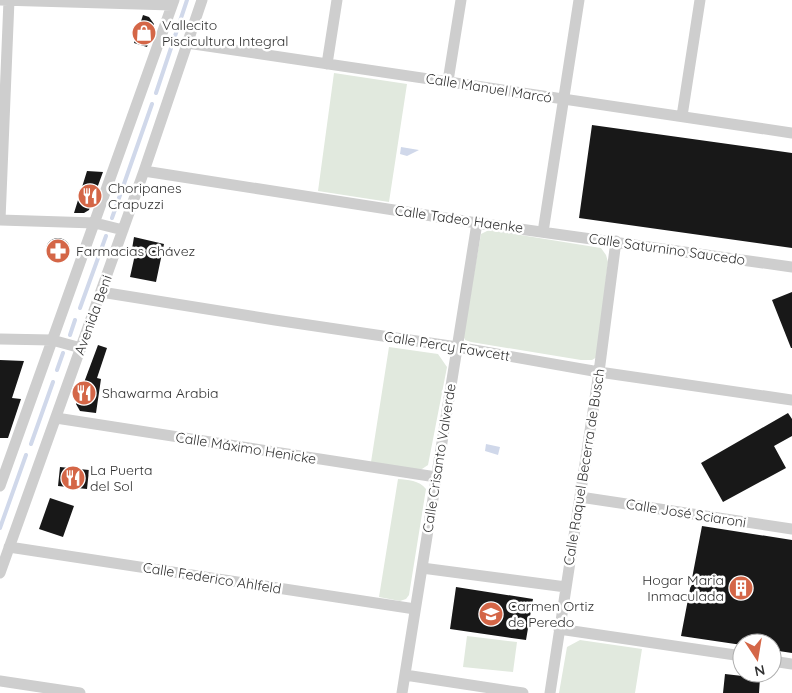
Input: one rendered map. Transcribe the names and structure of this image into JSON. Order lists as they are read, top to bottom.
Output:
{
  "streets": {
    "street": [
      "Calle Manuel Marcó",
      "Calle Tadeo Haenke",
      "Calle Saturnino Saucedo",
      "Avenida Beni",
      "Calle Percy Fawcett",
      "Calle Máximo Henicke",
      "Calle Crisanto Valverde",
      "Calle Raquel Becerra de Busch",
      "Calle José Sciaroni",
      "Calle Federico Ahlfeld"
    ]
  },
  "crossings": [
    ["Calle Manuel Marcó", "Calle Tadeo Haenke"],
    ["Calle Manuel Marcó", "Avenida Beni"],
    ["Calle Tadeo Haenke", "Calle Saturnino Saucedo"],
    ["Calle Tadeo Haenke", "Avenida Beni"],
    ["Calle Tadeo Haenke", "Calle Crisanto Valverde"],
    ["Calle Saturnino Saucedo", "Calle Raquel Becerra de Busch"],
    ["Avenida Beni", "Calle Percy Fawcett"],
    ["Avenida Beni", "Calle Máximo Henicke"],
    ["Avenida Beni", "Calle Federico Ahlfeld"],
    ["Calle Percy Fawcett", "Calle Crisanto Valverde"],
    ["Calle Percy Fawcett", "Calle Raquel Becerra de Busch"],
    ["Calle Máximo Henicke", "Calle Crisanto Valverde"],
    ["Calle Crisanto Valverde", "Calle Federico Ahlfeld"],
    ["Calle Raquel Becerra de Busch", "Calle José Sciaroni"]
  ],
  "places": {
    "shop": ["Vallecito Piscicultura Integral"],
    "restaurant": ["Choripanes Crapuzzi", "Shawarma Arabia", "La Puerta del Sol"],
    "pharmacy": ["Farmacias Chávez"],
    "building": ["Hogar Maria Inmaculada"],
    "school or university": ["Carmen Ortiz de Peredo"]
  },
  "north": "bottom"
}
